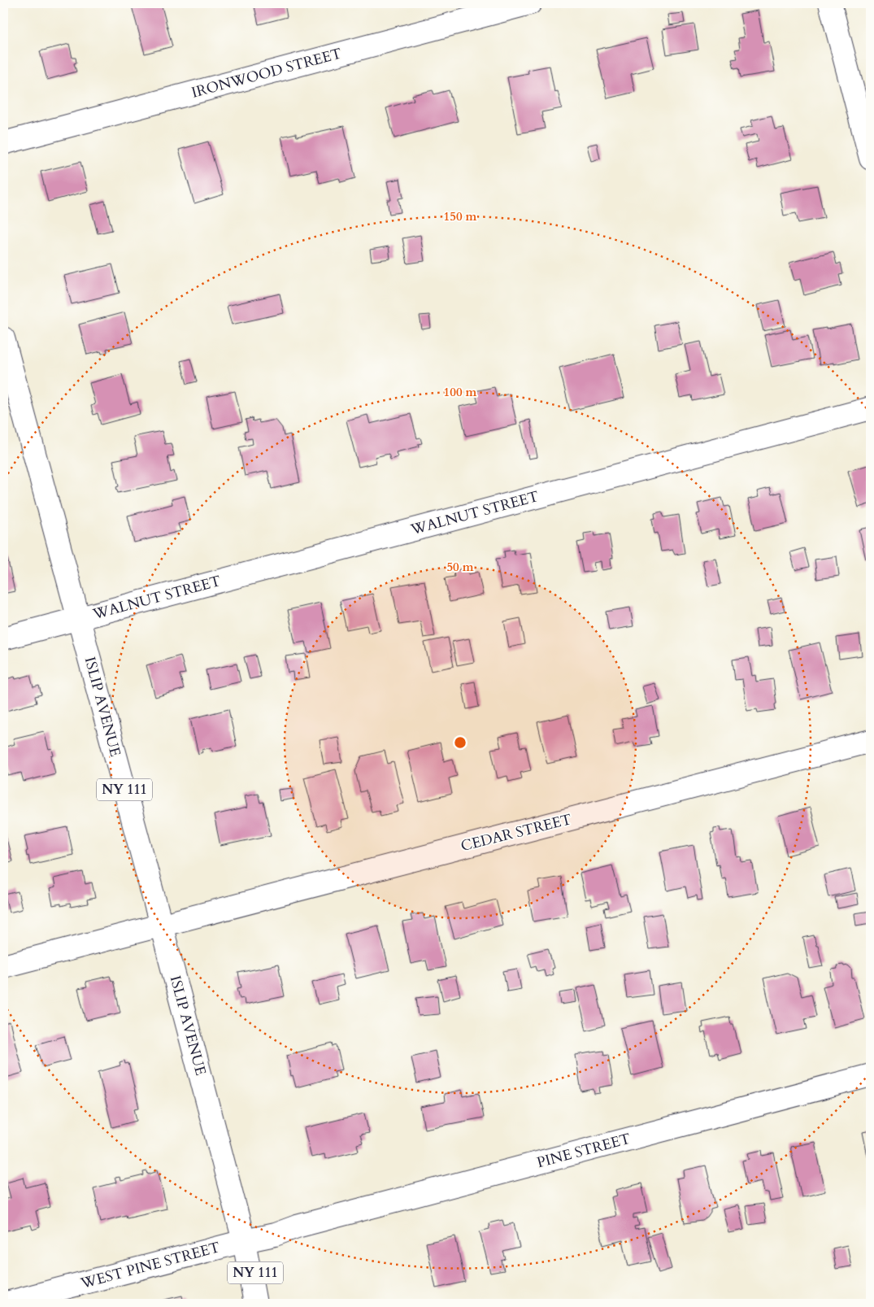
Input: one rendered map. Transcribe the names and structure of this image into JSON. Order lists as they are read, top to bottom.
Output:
{
  "streets": {
    "street": [
      "IRONWOOD STREET",
      "WALNUT STREET",
      "ISLIP AVENUE",
      "NY 111",
      "CEDAR STREET",
      "PINE STREET",
      "WEST PINE STREET"
    ]
  },
  "crossings": [
    ["WALNUT STREET", "ISLIP AVENUE"],
    ["ISLIP AVENUE", "CEDAR STREET"],
    ["ISLIP AVENUE", "WEST PINE STREET"],
    ["PINE STREET", "WEST PINE STREET"]
  ],
  "rings": ["150 m", "100 m", "50 m"]
}
